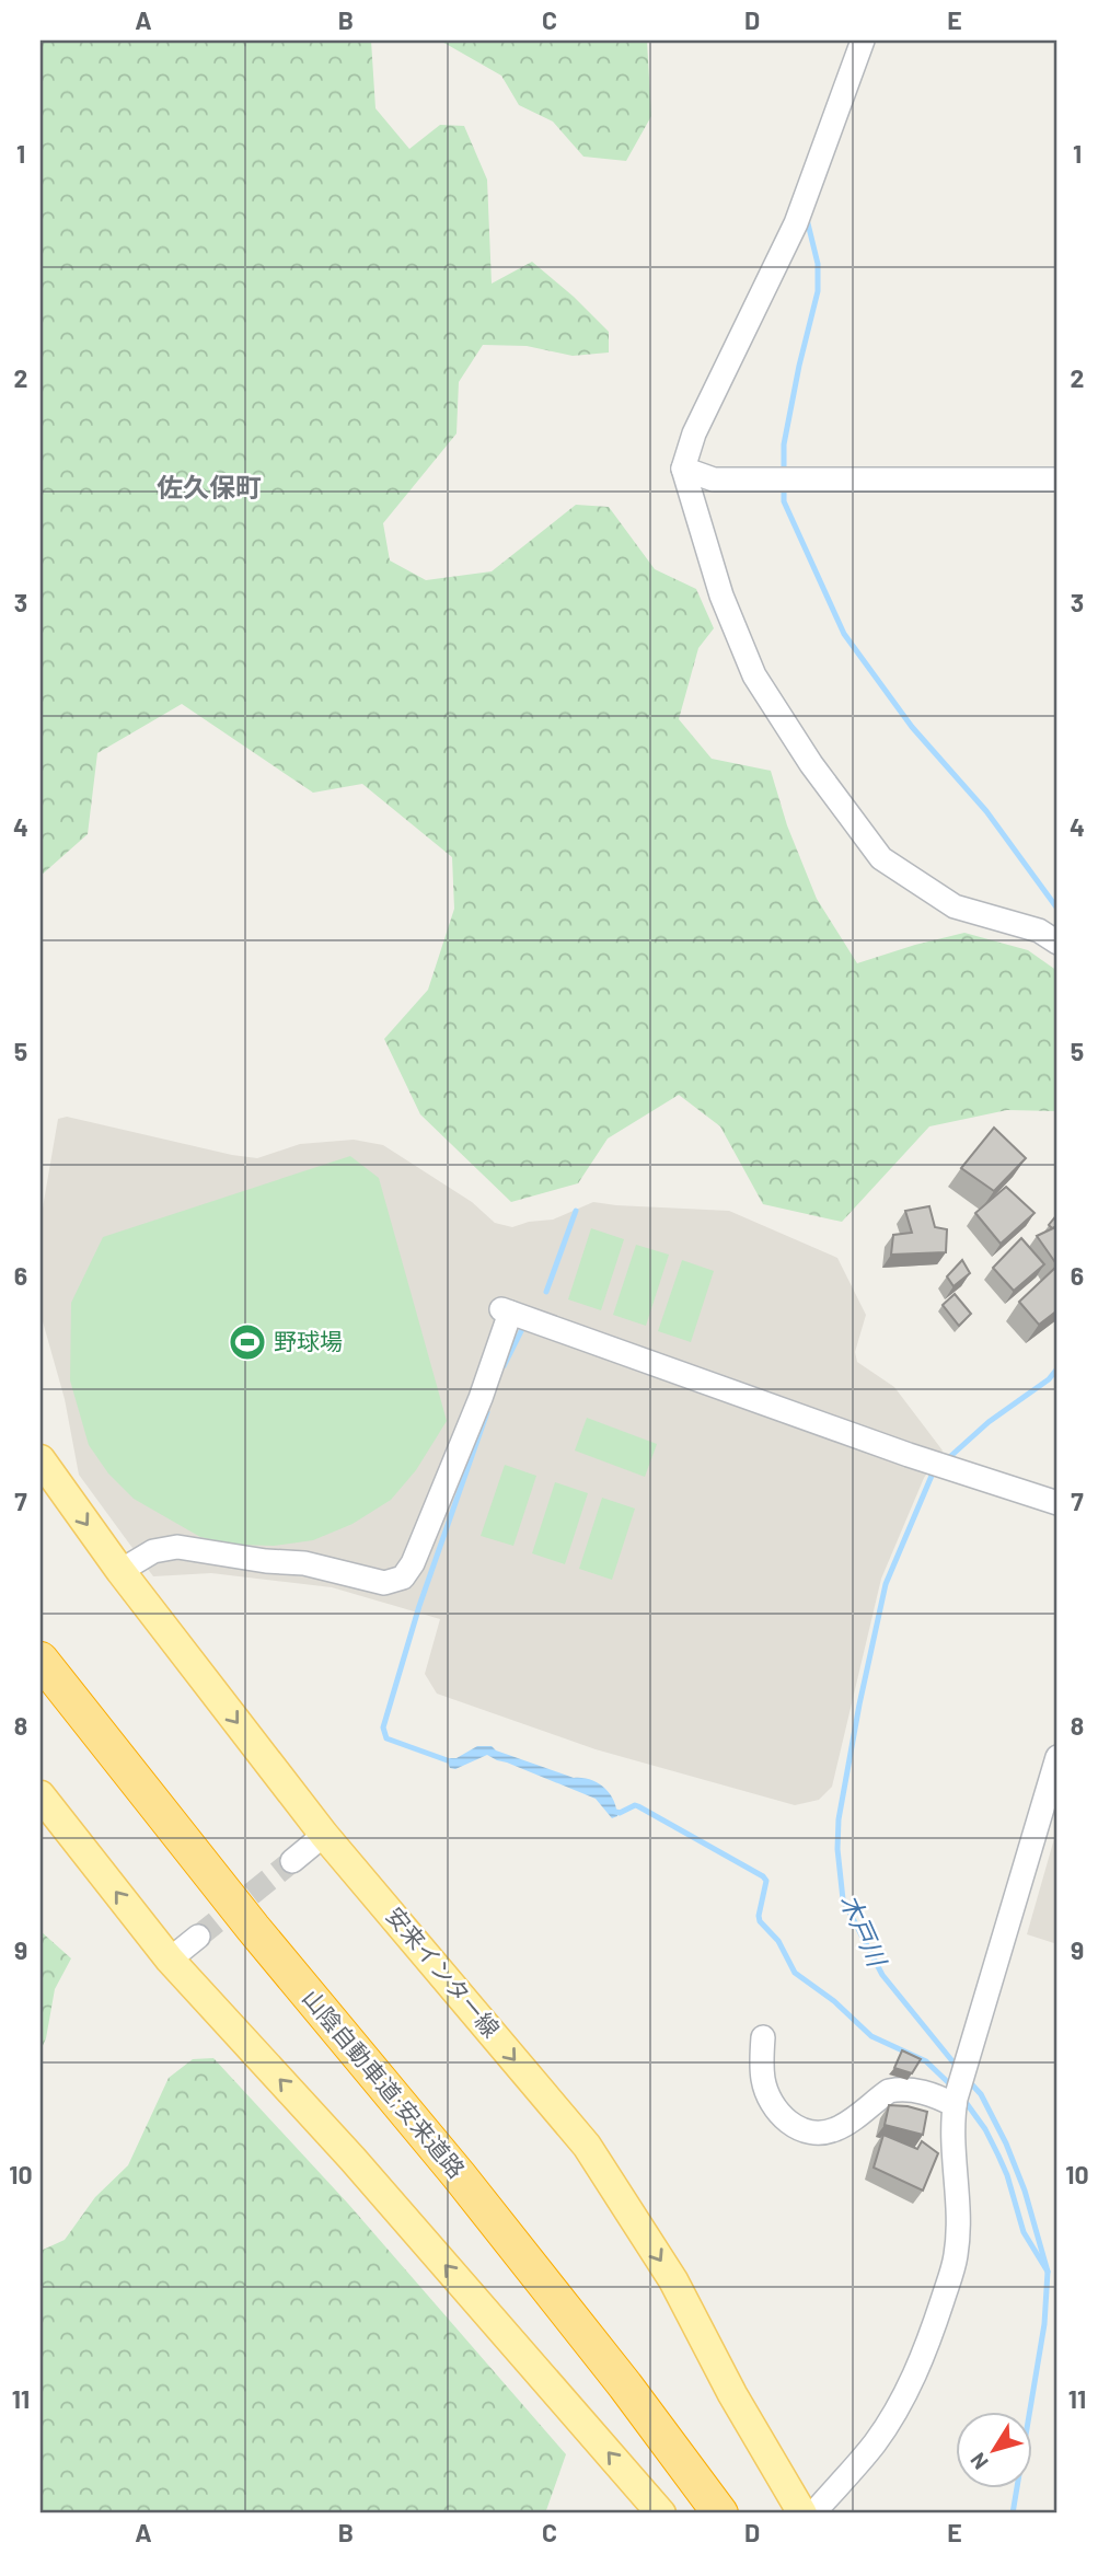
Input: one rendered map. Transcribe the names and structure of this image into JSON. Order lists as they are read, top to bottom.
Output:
{
  "streets": {
    "highway": ["山陰自動車道;安来道路"],
    "main road": ["安来インター線"]
  },
  "districts": ["佐久保町"],
  "water": ["木戸川"],
  "places": {
    "sports": ["野球場"]
  },
  "north": "bottom left",
  "grid": {
    "columns": [
      "A",
      "B",
      "C",
      "D",
      "E"
    ],
    "rows": [
      "1",
      "2",
      "3",
      "4",
      "5",
      "6",
      "7",
      "8",
      "9",
      "10",
      "11"
    ]
  }
}
